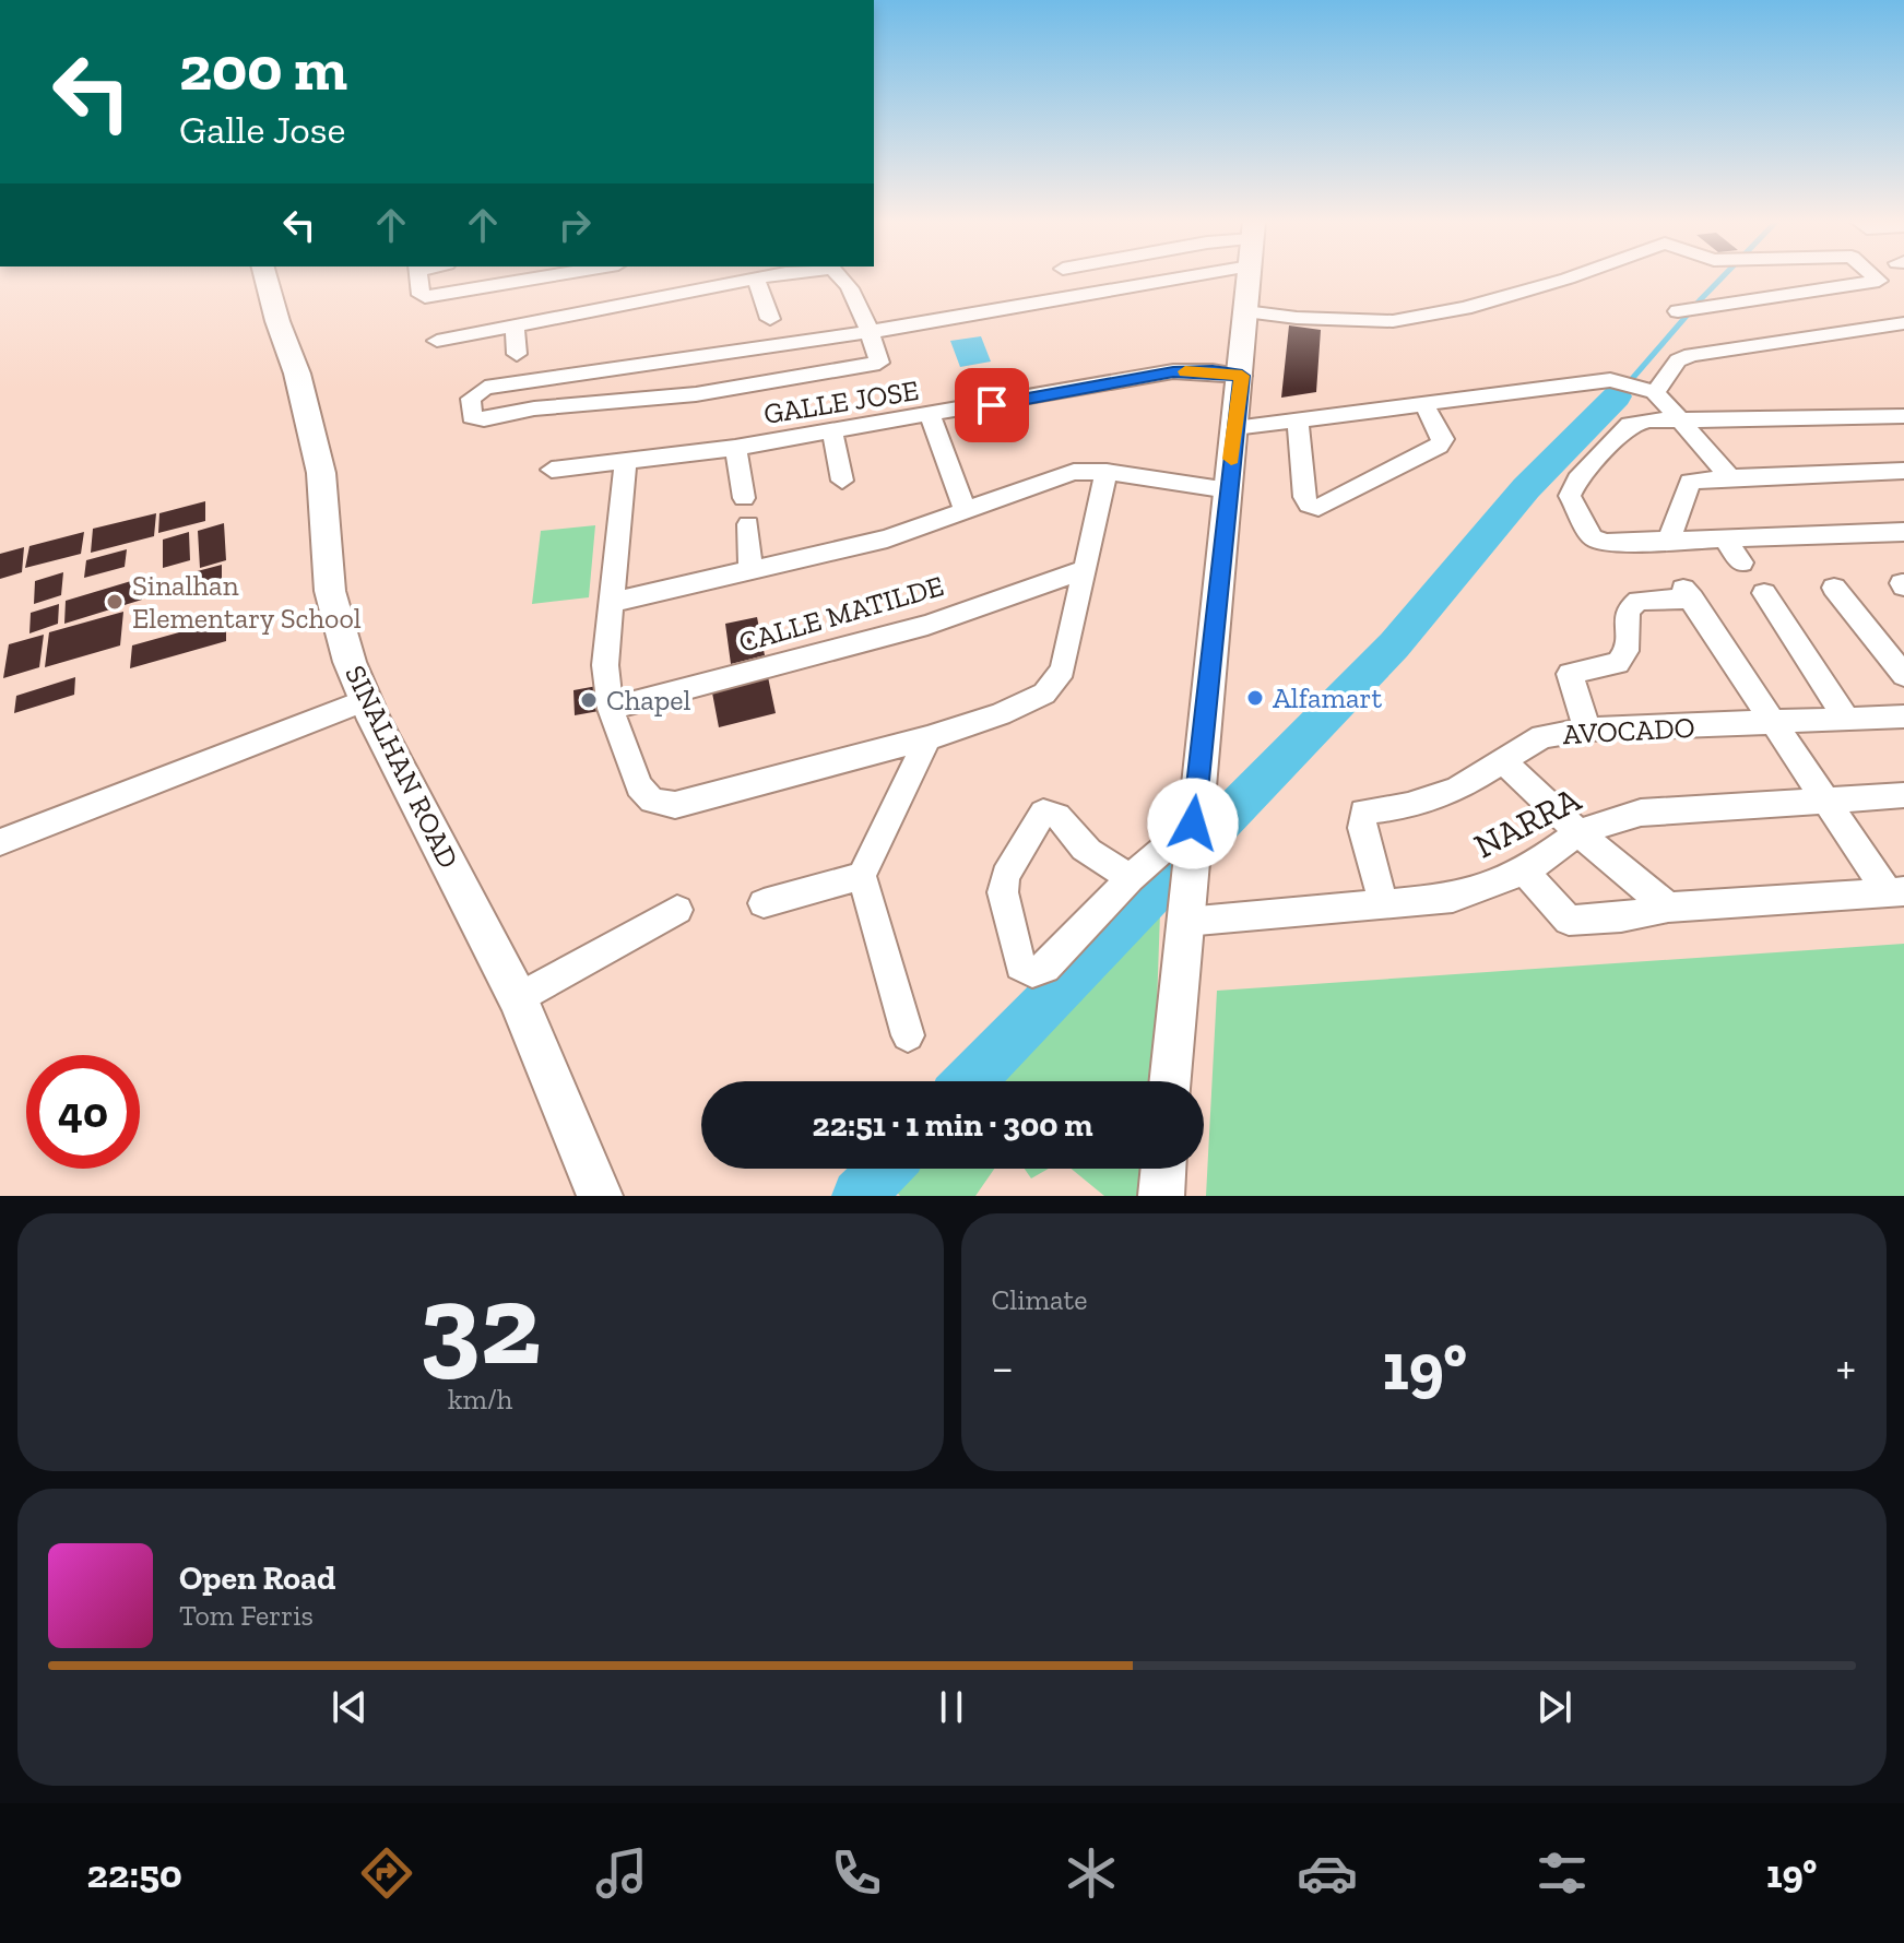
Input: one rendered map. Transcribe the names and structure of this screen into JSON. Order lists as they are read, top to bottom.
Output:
{
  "streets": {
    "street": [
      "GALLE JOSE",
      "CALLE MATILDE",
      "AVOCADO",
      "SINALHAN ROAD",
      "NARRA"
    ]
  },
  "crossings": [
    ["AVOCADO", "NARRA"]
  ],
  "places": ["Sinalhan Elementary School", "Alfamart", "Chapel"],
  "page": {
    "turn": ["200 m", "Galle Jose"],
    "limit": "40",
    "trip": "22:51 · 1 min · 300 m",
    "tile": [
      ["32", "km/h"],
      "Climate"
    ],
    "heat": ["−", "19°", "+"],
    "song": ["Open Road", "Tom Ferris"],
    "tabs": ["22:50", "19°"]
  }
}
